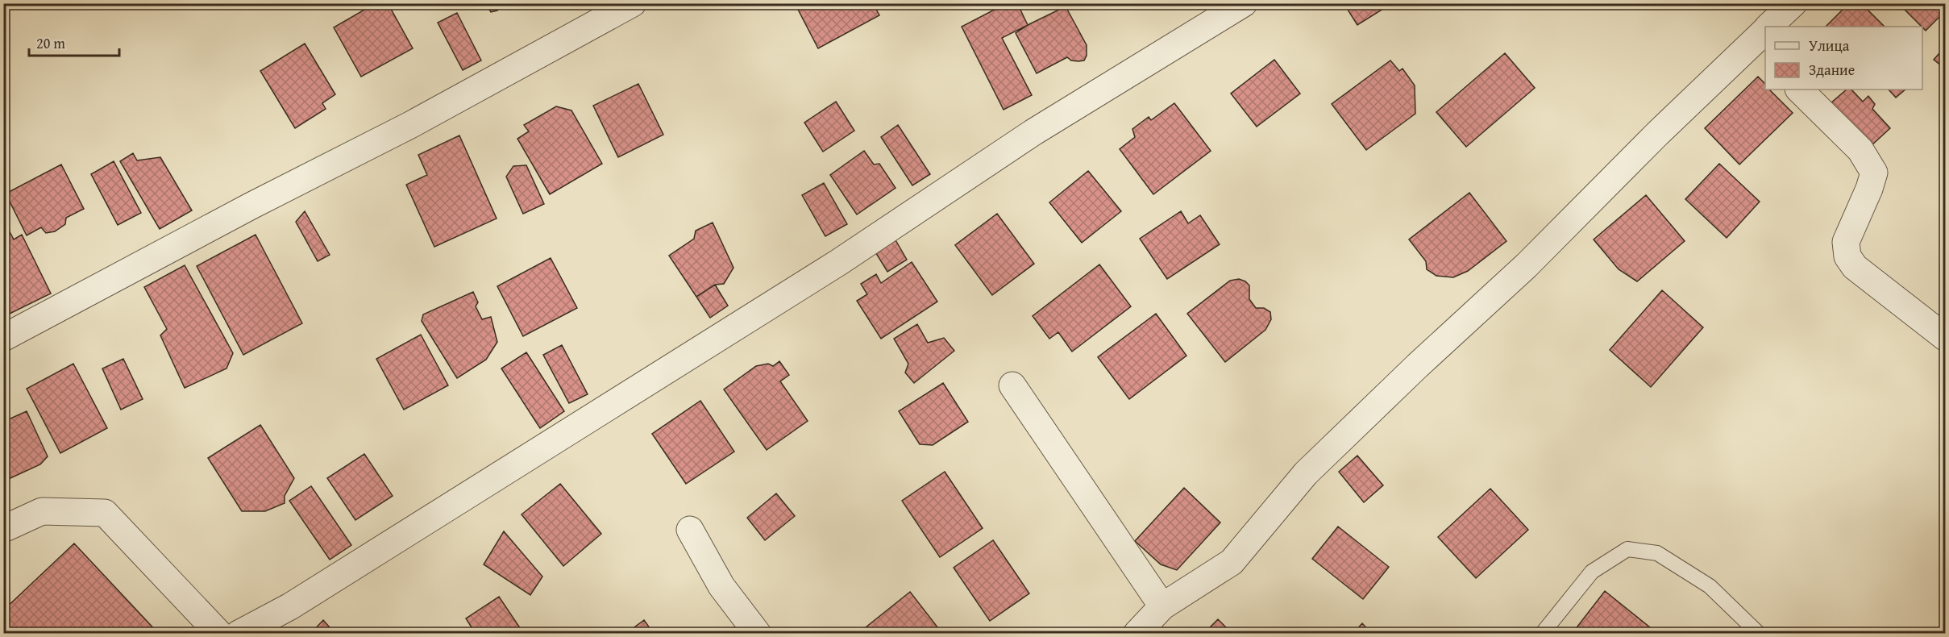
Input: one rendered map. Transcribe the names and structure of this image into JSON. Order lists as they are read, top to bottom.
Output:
{
  "legend": ["Улица", "Здание"],
  "scale_bar": "20 m"
}
